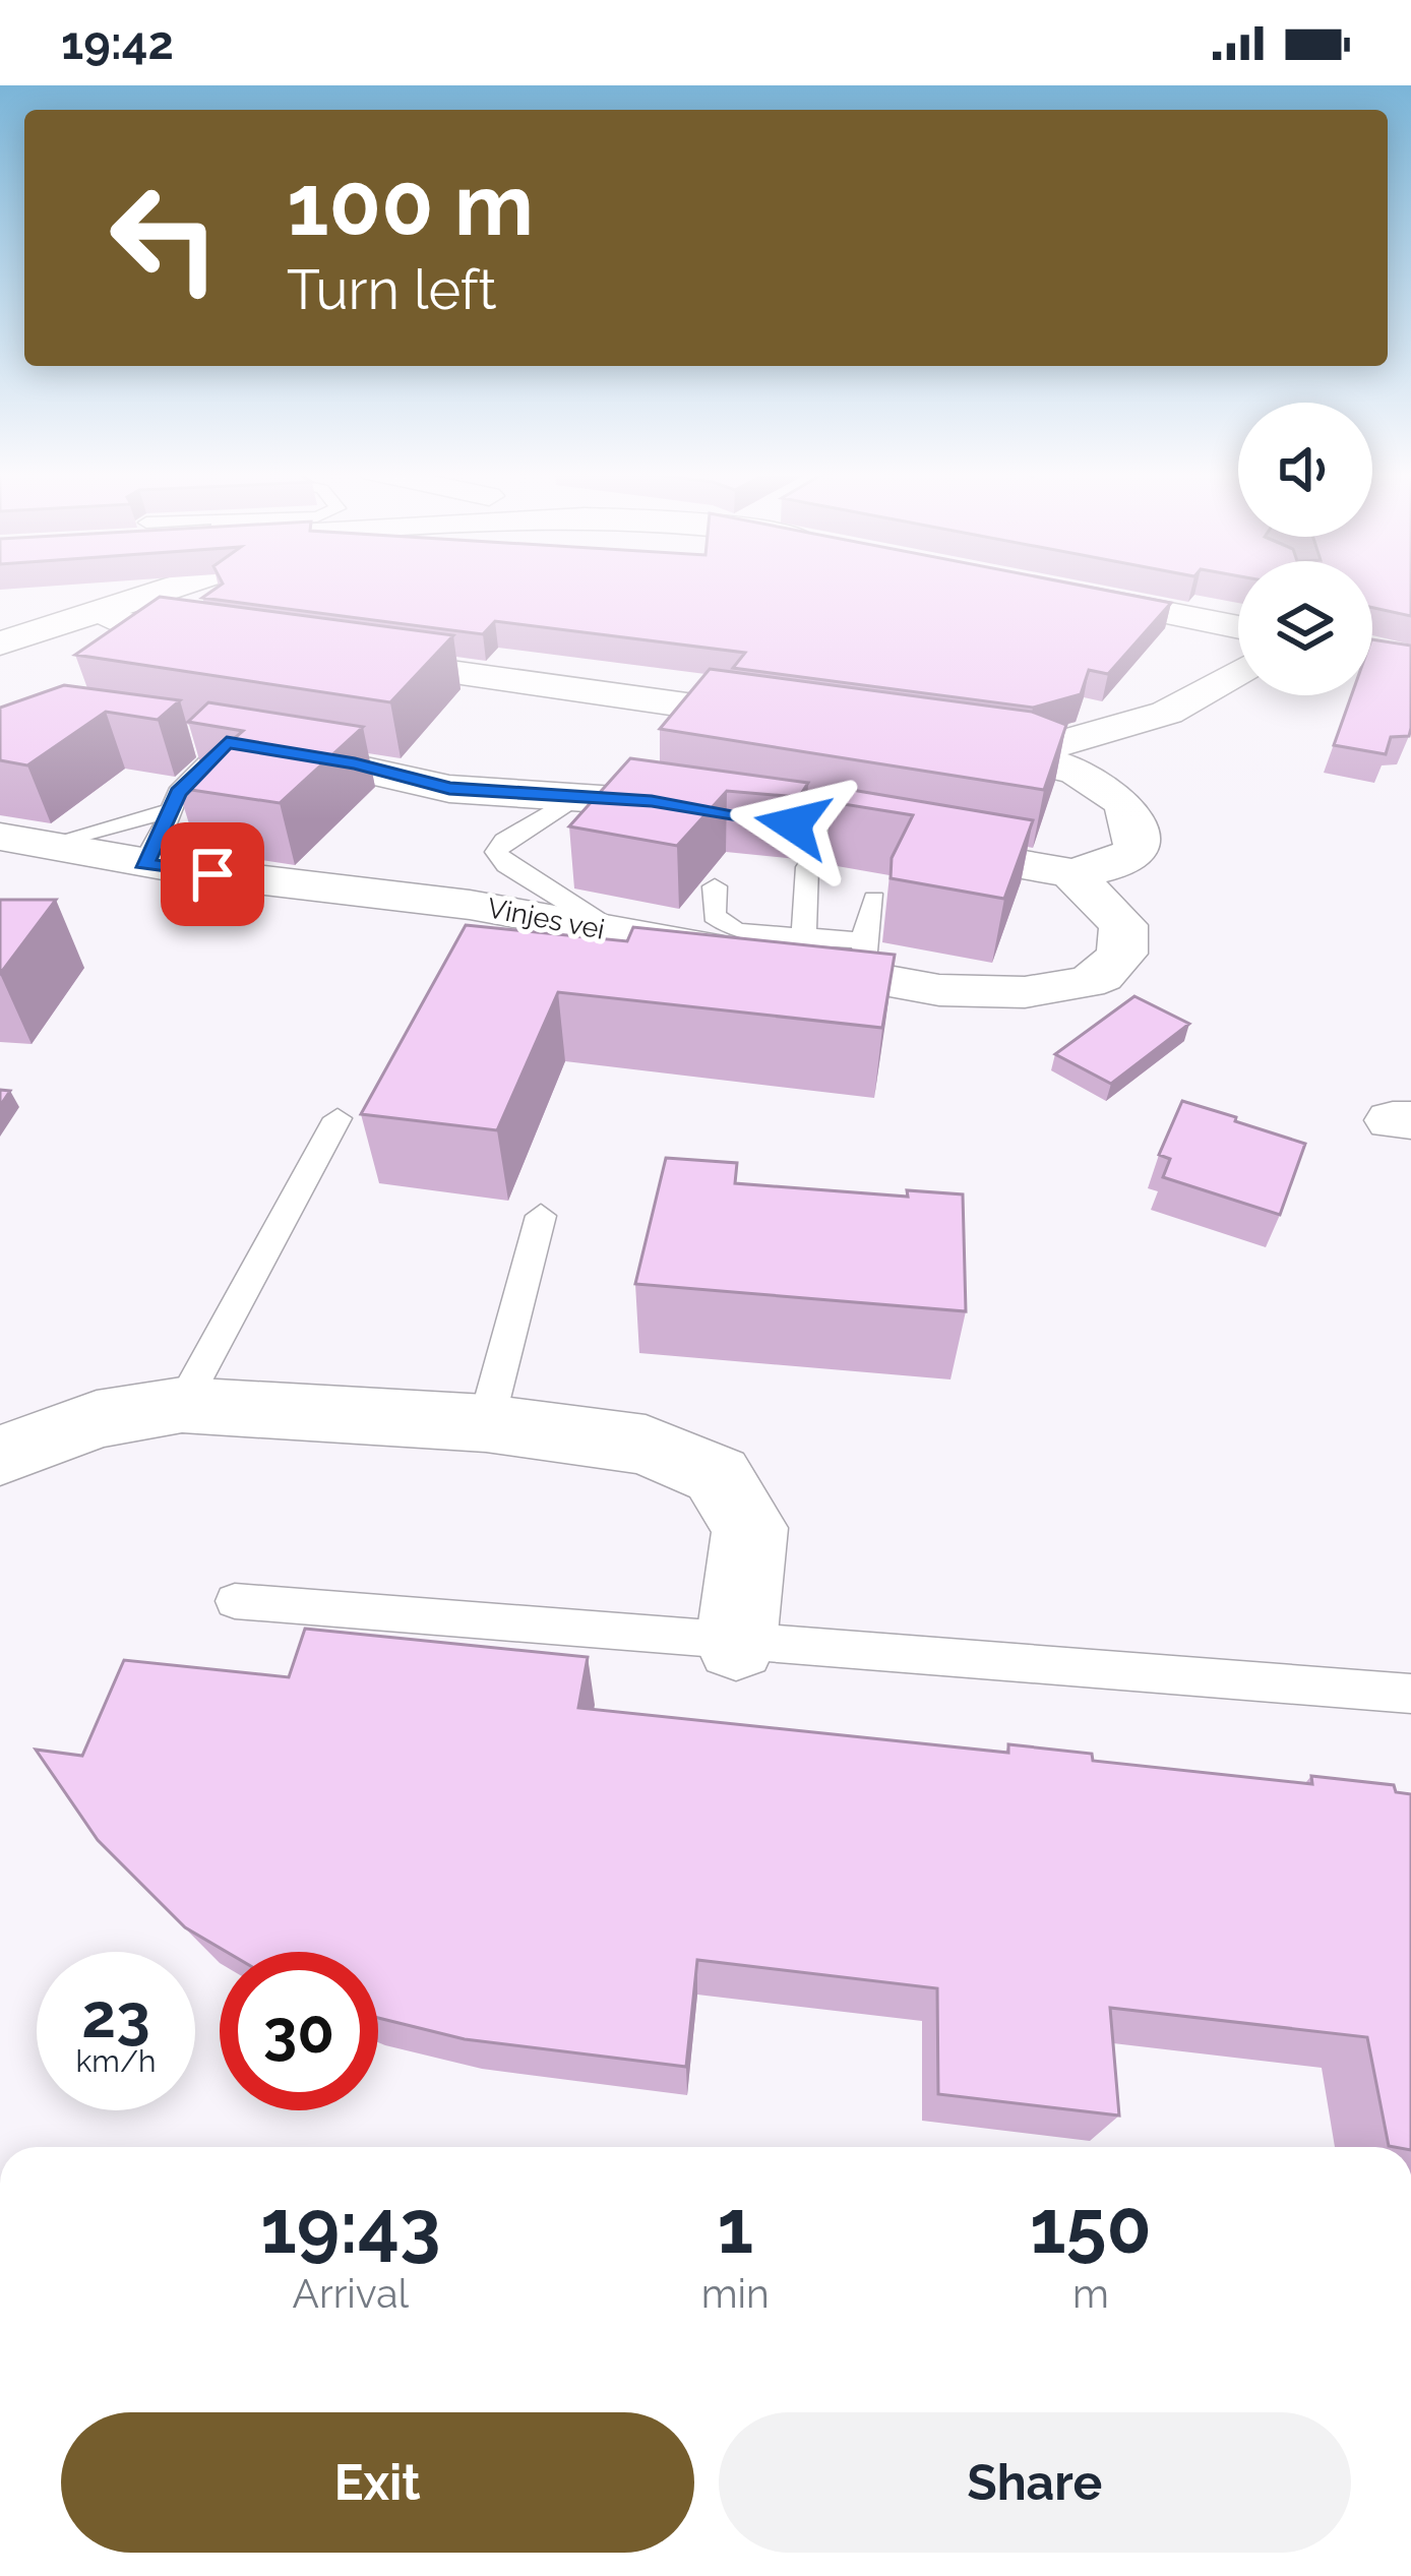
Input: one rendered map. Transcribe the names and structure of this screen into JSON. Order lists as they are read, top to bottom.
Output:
{
  "streets": {
    "street": ["Vinjes vei"]
  },
  "page": {
    "status": "19:42",
    "turn": ["100 m", "Turn left"],
    "speed": "23 km/h",
    "limit": "30",
    "eta": [
      "19:43",
      "Arrival",
      "1",
      "min",
      "150",
      "m"
    ],
    "buttons": ["Exit", "Share"]
  }
}
